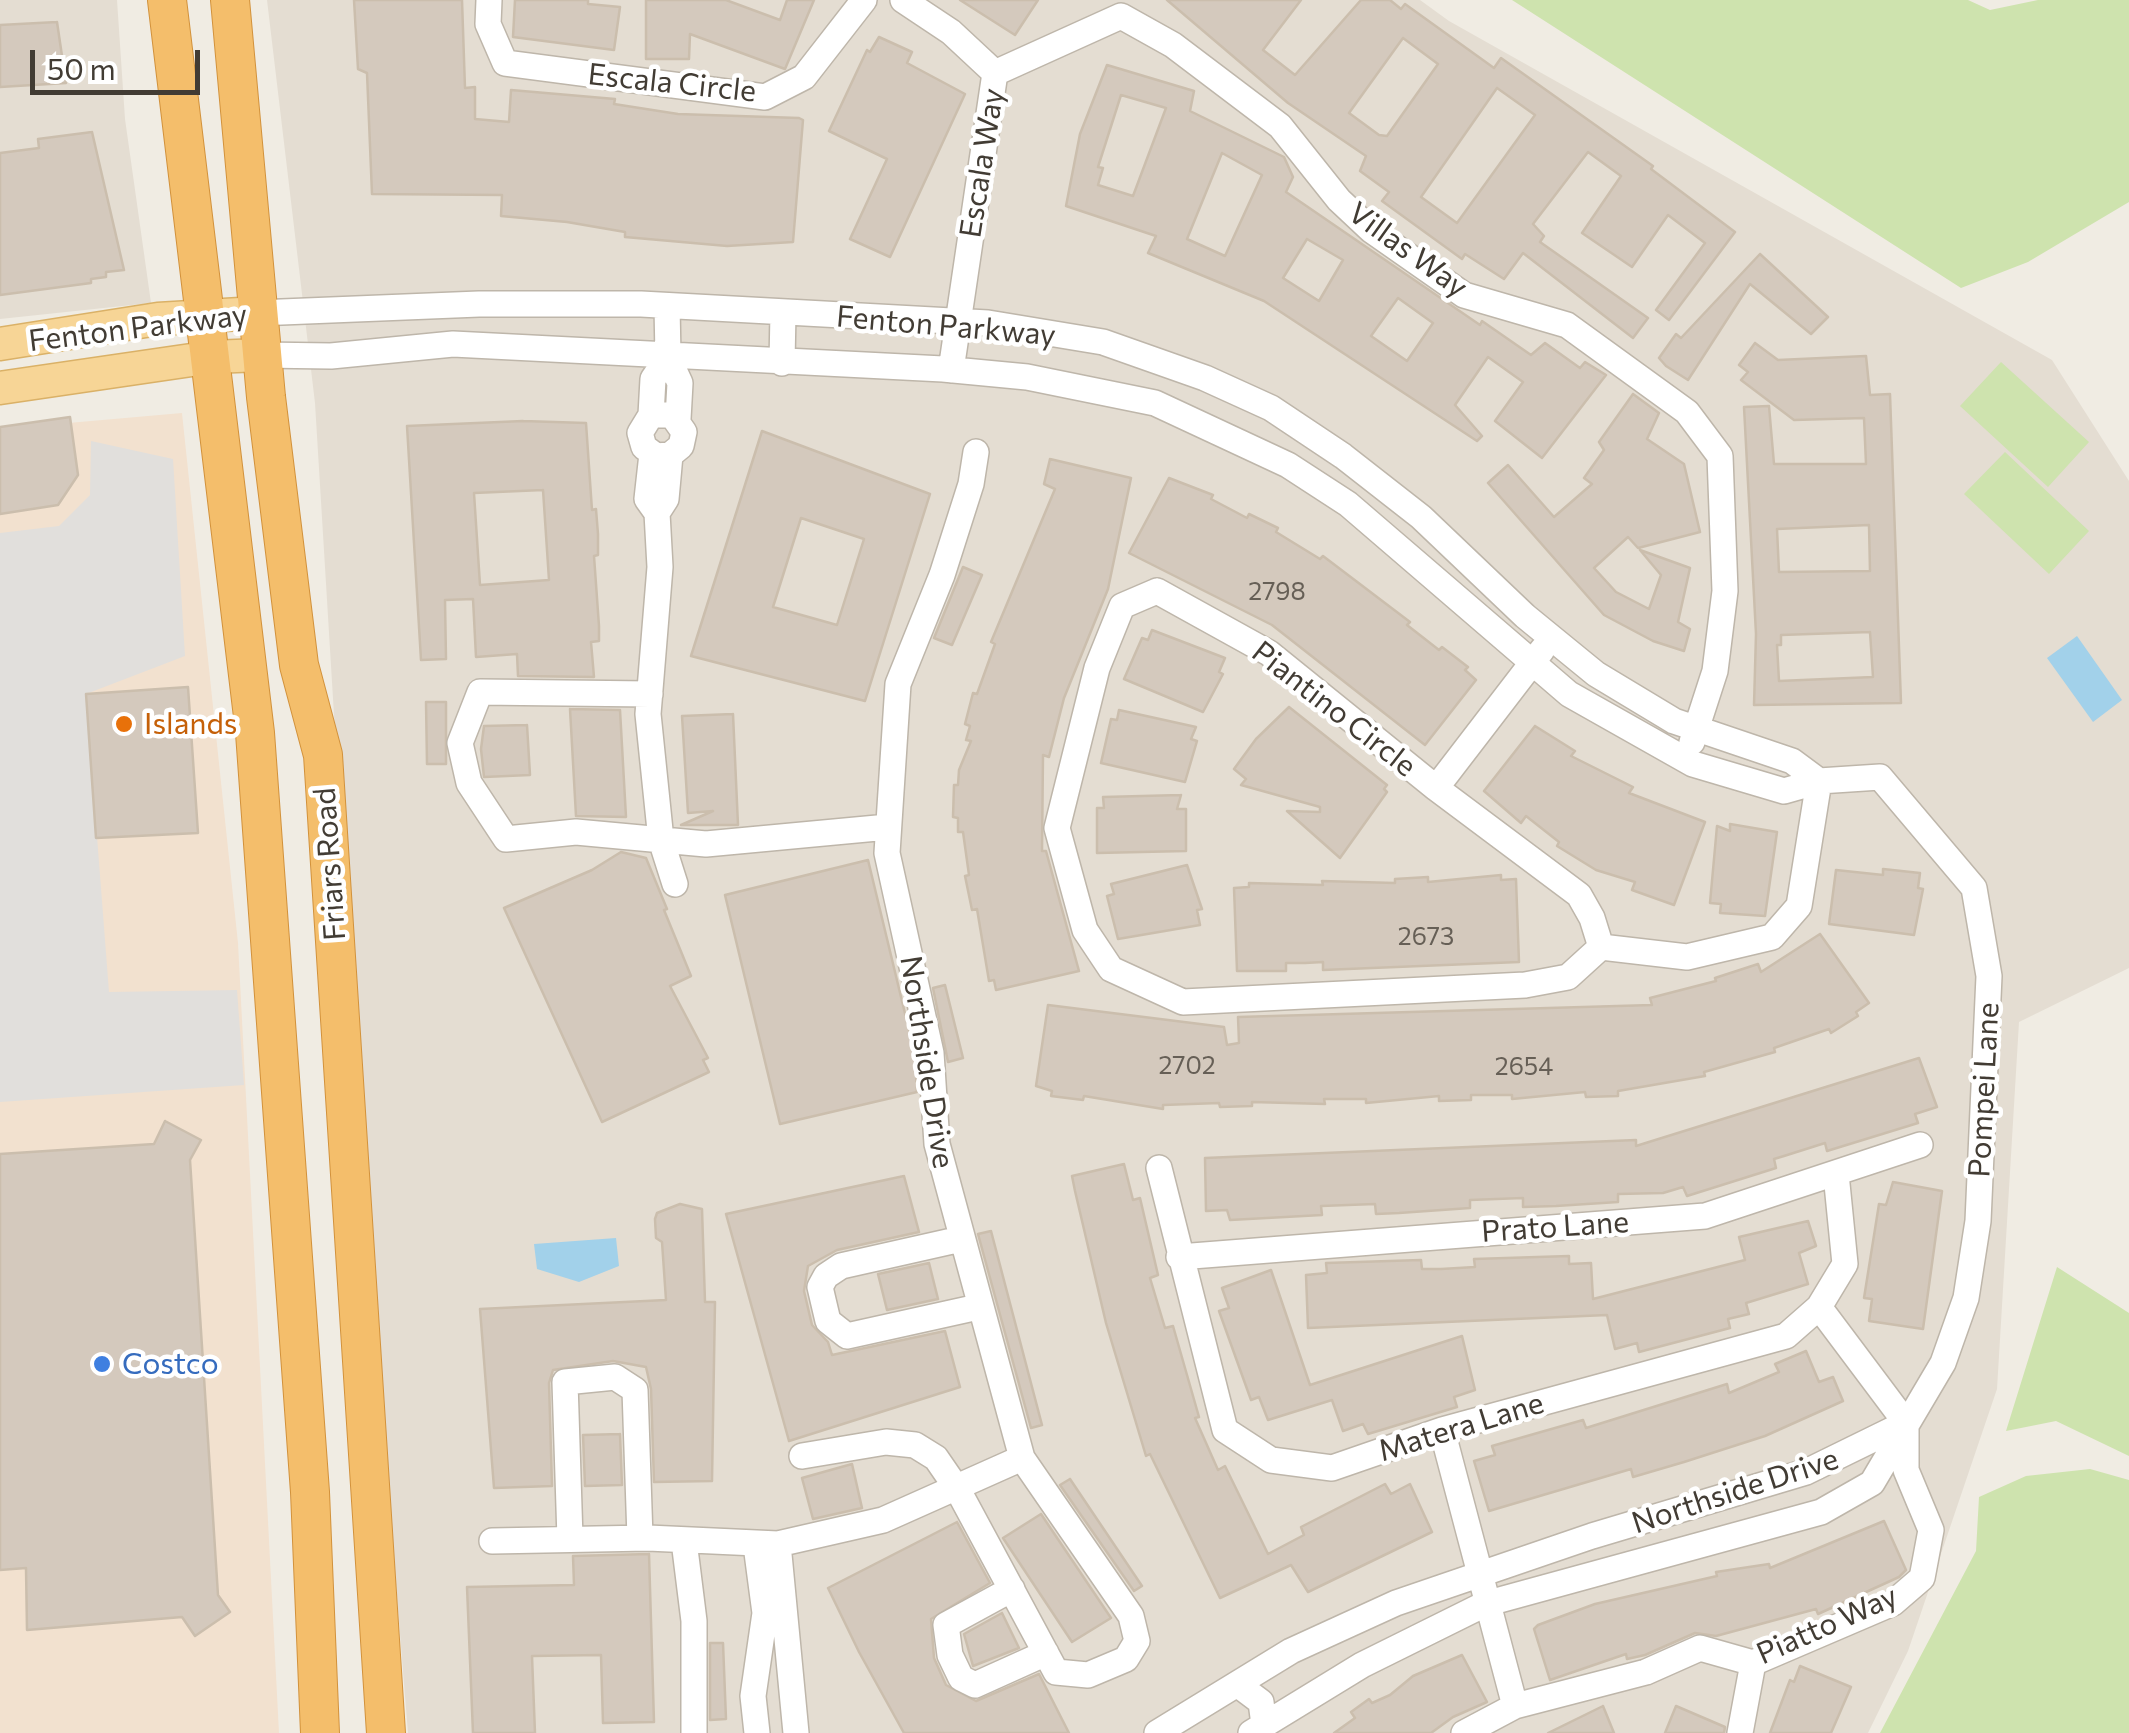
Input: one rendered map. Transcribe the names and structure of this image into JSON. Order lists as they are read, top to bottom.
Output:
{
  "streets": {
    "highway": ["Friars Road"],
    "main road": ["Fenton Parkway"],
    "street": [
      "Escala Circle",
      "Escala Way",
      "Villas Way",
      "Piantino Circle",
      "Northside Drive",
      "Pompei Lane",
      "Prato Lane",
      "Matera Lane",
      "Piatto Way"
    ]
  },
  "crossings": [
    ["Escala Way", "Villas Way"],
    ["Escala Way", "Fenton Parkway"],
    ["Villas Way", "Fenton Parkway"],
    ["Fenton Parkway", "Friars Road"],
    ["Fenton Parkway", "Pompei Lane"],
    ["Northside Drive", "Pompei Lane"],
    ["Northside Drive", "Piatto Way"],
    ["Pompei Lane", "Piatto Way"],
    ["Prato Lane", "Matera Lane"]
  ],
  "places": ["Islands", "Costco"],
  "house_numbers": [
    "2798",
    "2673",
    "2702",
    "2654"
  ],
  "scale_bar": "50 m"
}
